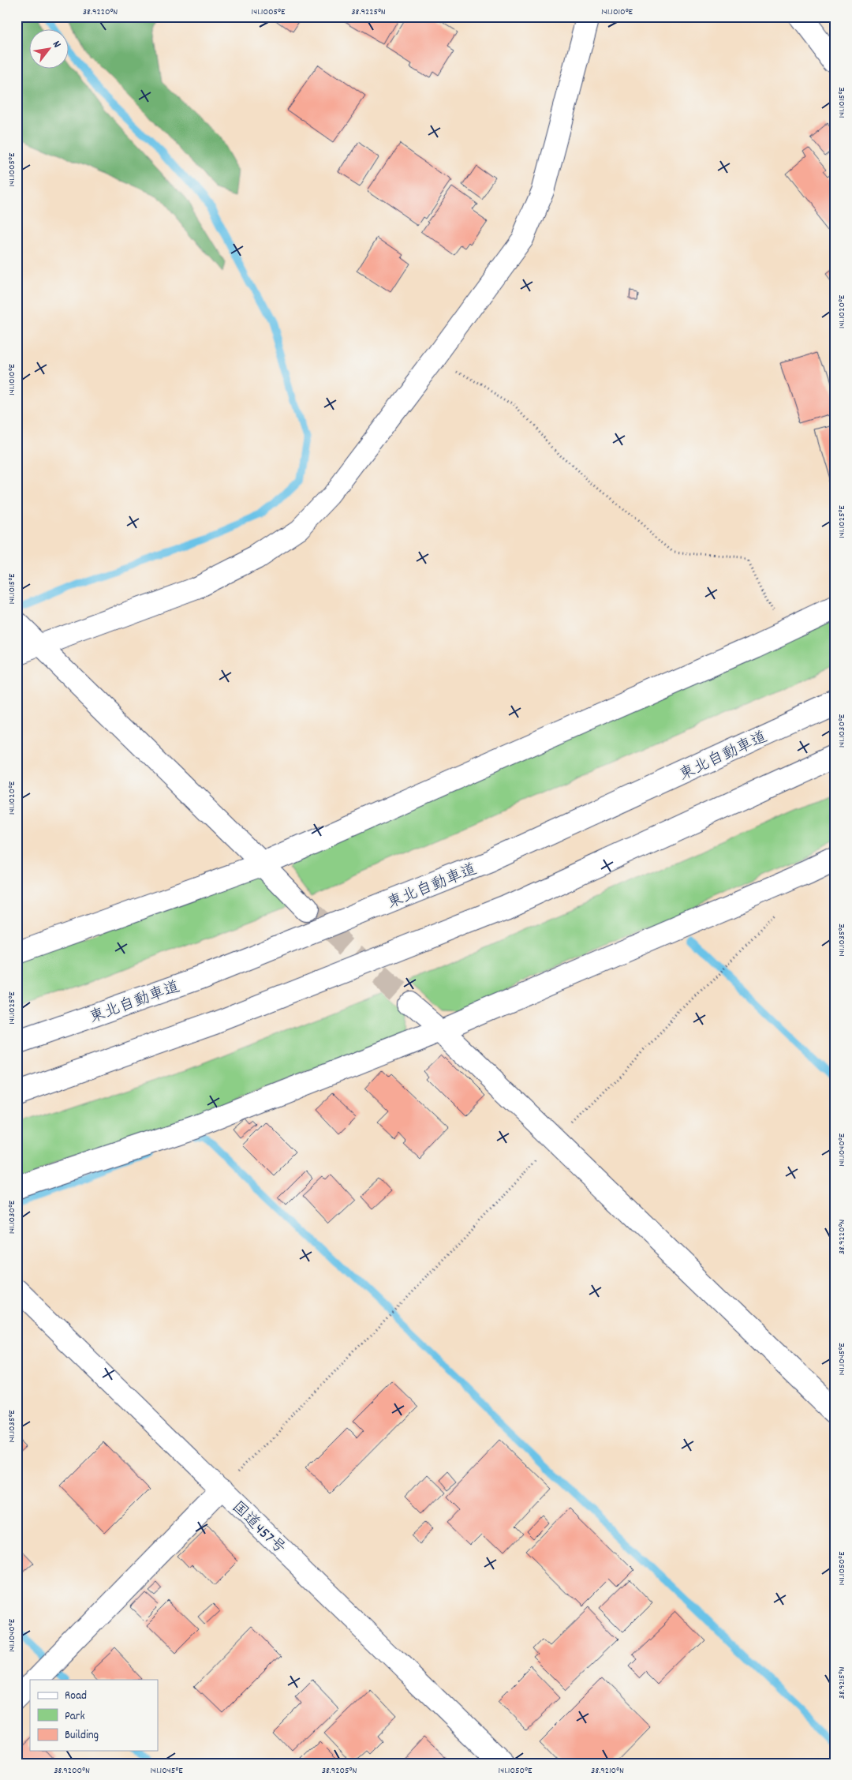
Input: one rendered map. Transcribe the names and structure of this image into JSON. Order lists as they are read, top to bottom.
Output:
{
  "streets": {
    "main road": ["東北自動車道", "国道457号"]
  },
  "legend": ["Road", "Park", "Building"],
  "north": "top right",
  "coordinates": [
    "38.9220°N",
    "141.1005°E",
    "38.9225°N",
    "141.1010°E",
    "141.1015°E",
    "141.1020°E",
    "141.1025°E",
    "141.1030°E",
    "141.1035°E",
    "141.1040°E",
    "141.1045°E",
    "141.1050°E",
    "38.9215°N",
    "38.9200°N",
    "38.9205°N",
    "38.9210°N"
  ]
}
